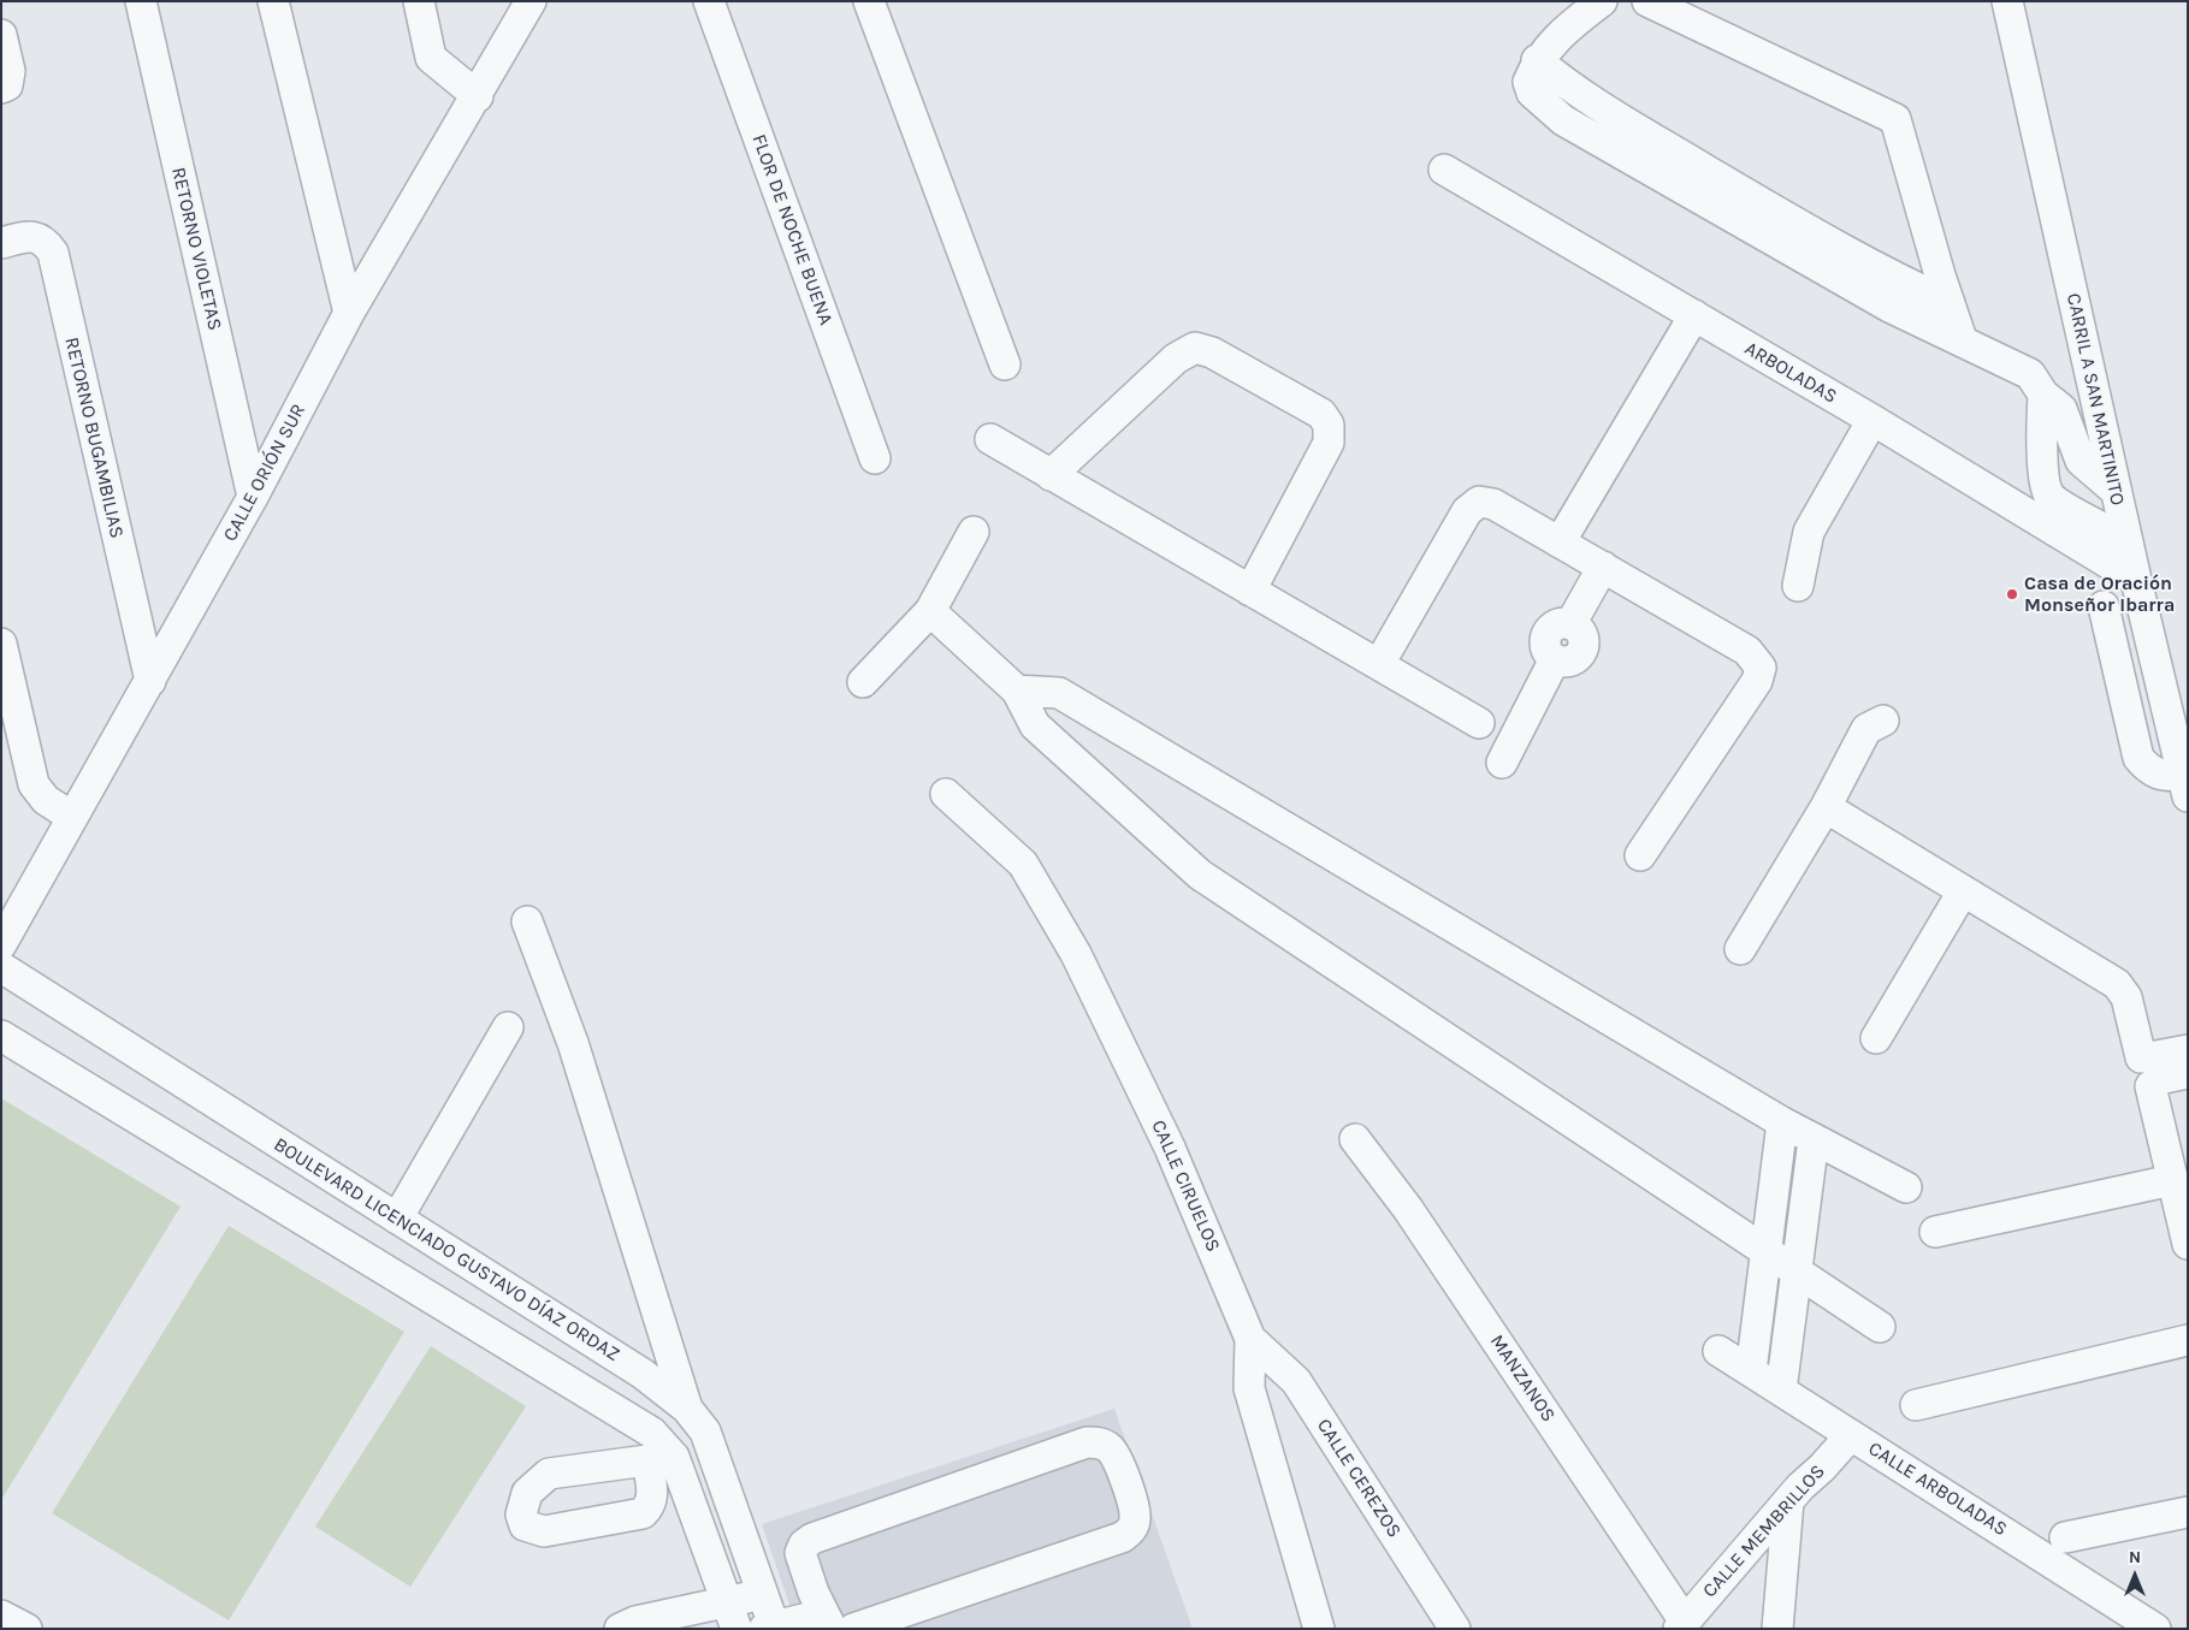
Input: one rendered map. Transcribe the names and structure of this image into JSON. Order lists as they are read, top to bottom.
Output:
{
  "streets": {
    "street": [
      "FLOR DE NOCHE BUENA",
      "RETORNO VIOLETAS",
      "ARBOLADAS",
      "CARRIL A SAN MARTINITO",
      "RETORNO BUGAMBILIAS",
      "CALLE ORIÓN SUR",
      "CALLE CIRUELOS",
      "BOULEVARD LICENCIADO GUSTAVO DÍAZ ORDAZ",
      "MANZANOS",
      "CALLE CEREZOS",
      "CALLE ARBOLADAS",
      "CALLE MEMBRILLOS"
    ]
  },
  "crossings": [
    ["RETORNO VIOLETAS", "CALLE ORIÓN SUR"],
    ["ARBOLADAS", "CARRIL A SAN MARTINITO"],
    ["RETORNO BUGAMBILIAS", "CALLE ORIÓN SUR"],
    ["CALLE CIRUELOS", "CALLE CEREZOS"],
    ["MANZANOS", "CALLE MEMBRILLOS"],
    ["CALLE ARBOLADAS", "CALLE MEMBRILLOS"]
  ],
  "places": ["Casa de Oración Monseñor Ibarra"],
  "north": "top"
}
